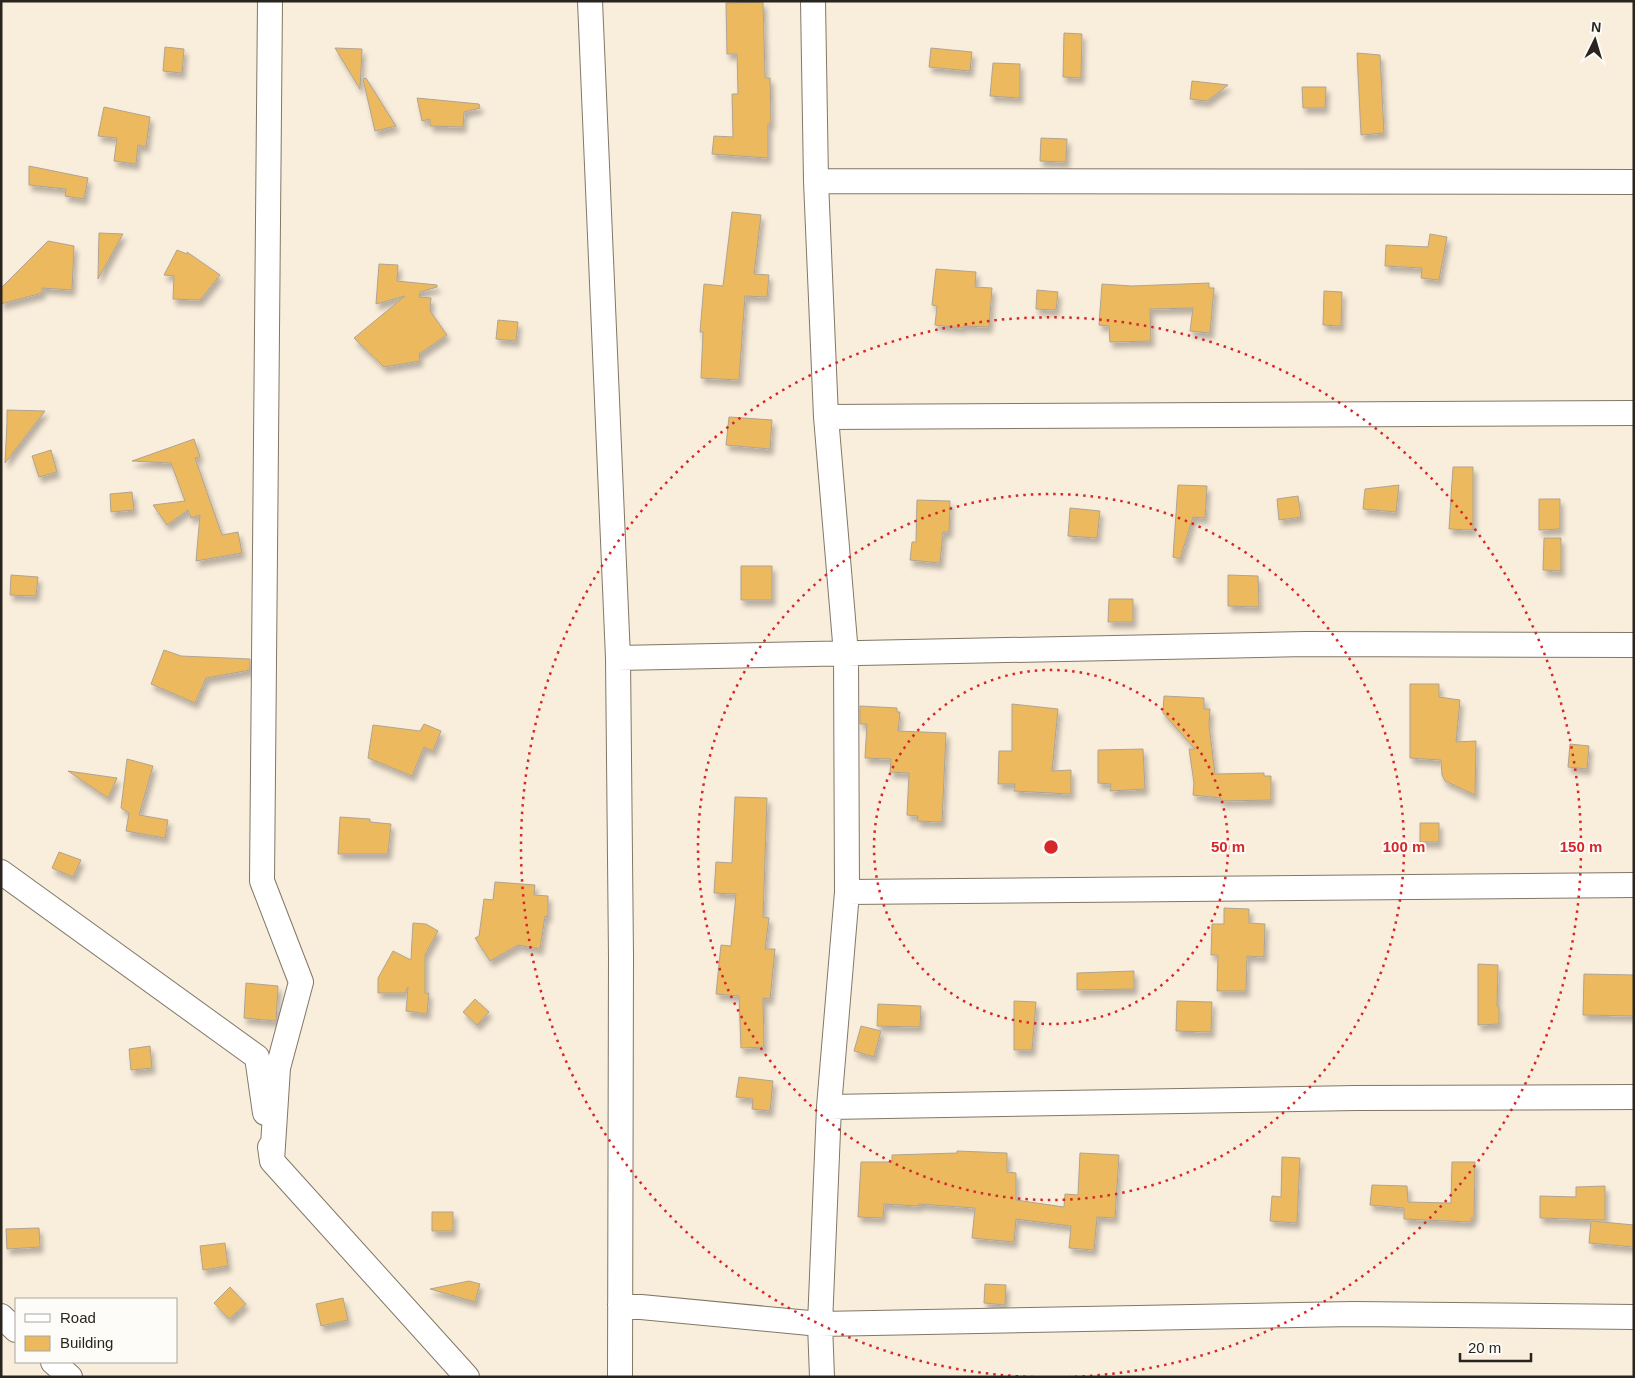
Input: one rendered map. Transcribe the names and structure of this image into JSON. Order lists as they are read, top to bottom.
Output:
{
  "legend": ["Road", "Building"],
  "scale_bar": "20 m",
  "north": "top",
  "rings": ["50 m", "100 m", "150 m"]
}
